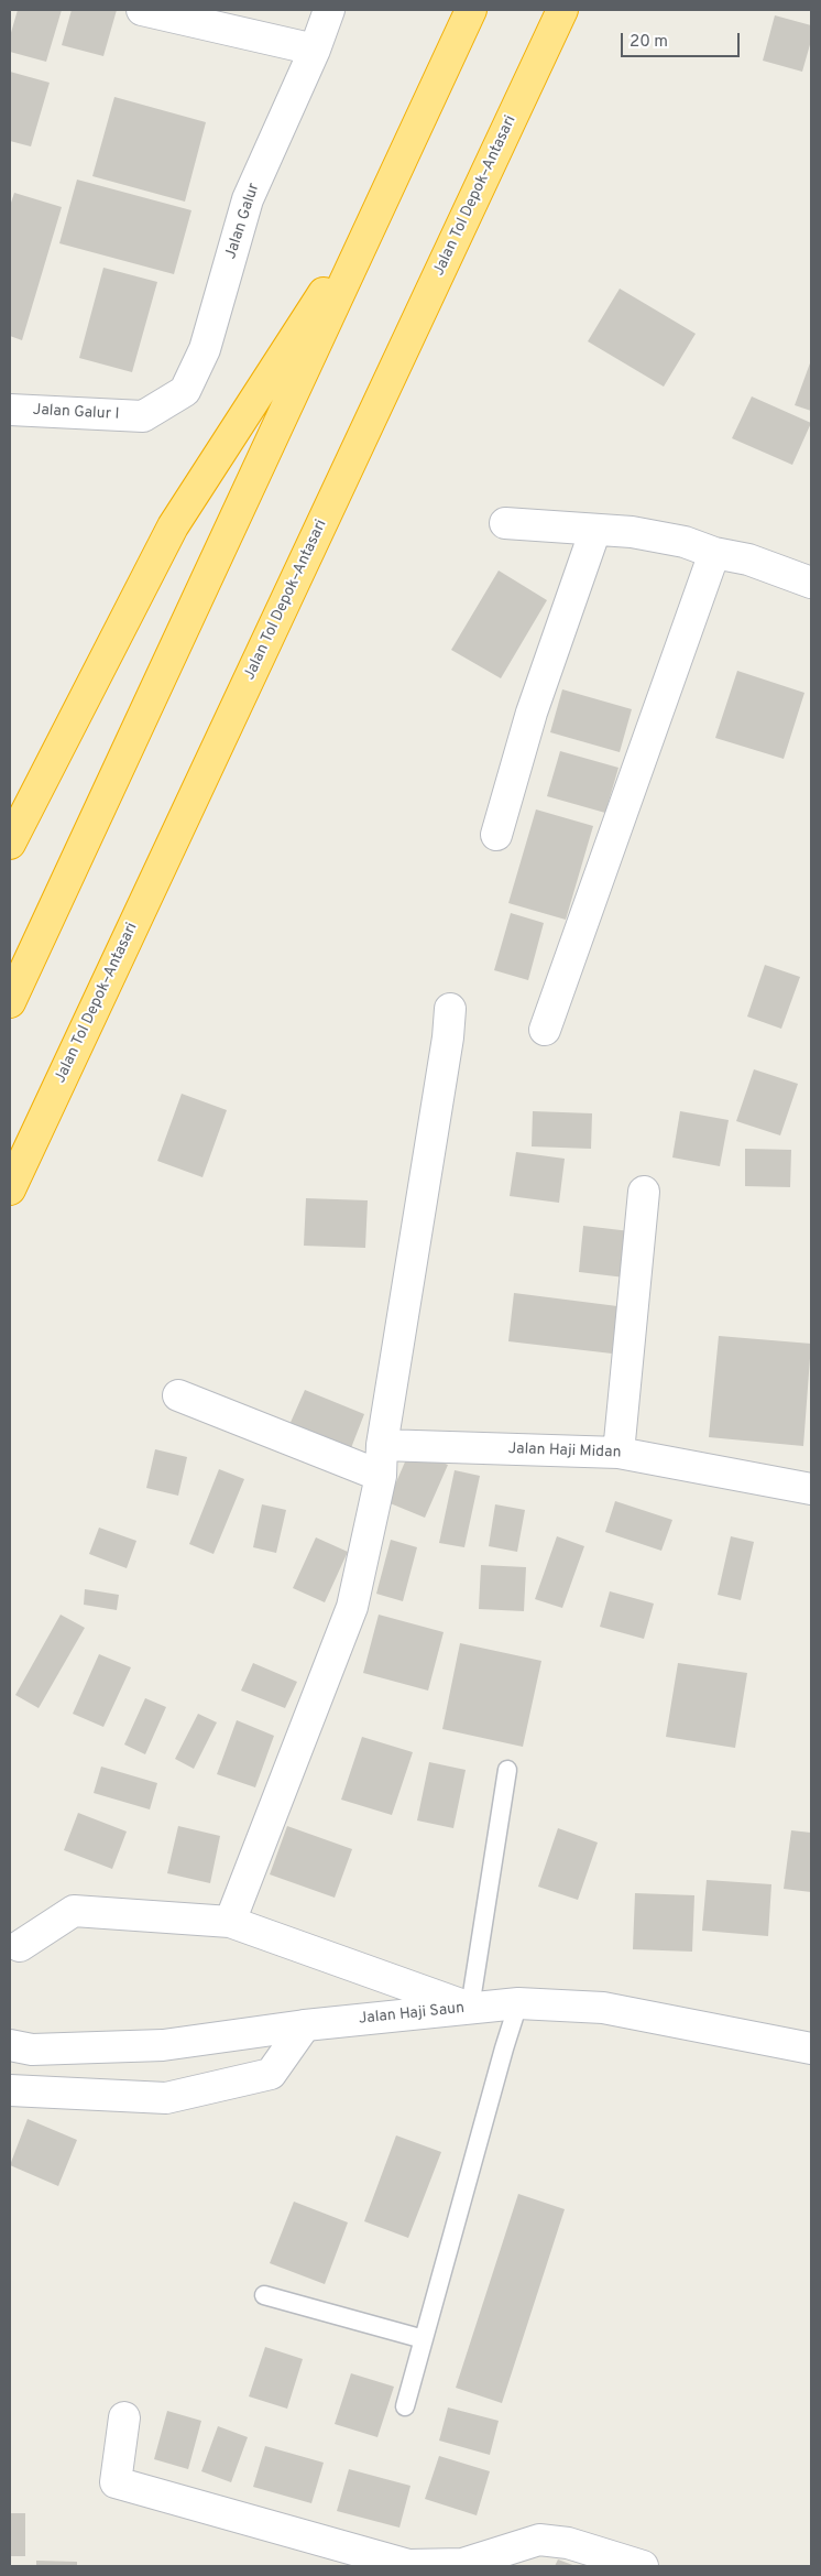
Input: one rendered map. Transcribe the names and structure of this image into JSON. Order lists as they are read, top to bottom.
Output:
{
  "streets": {
    "highway": ["Jalan Tol Depok–Antasari"],
    "street": [
      "Jalan Galur",
      "Jalan Galur I",
      "Jalan Haji Midan",
      "Jalan Haji Saun"
    ]
  },
  "crossings": [
    ["Jalan Galur", "Jalan Galur I"]
  ],
  "scale_bar": "20 m"
}
